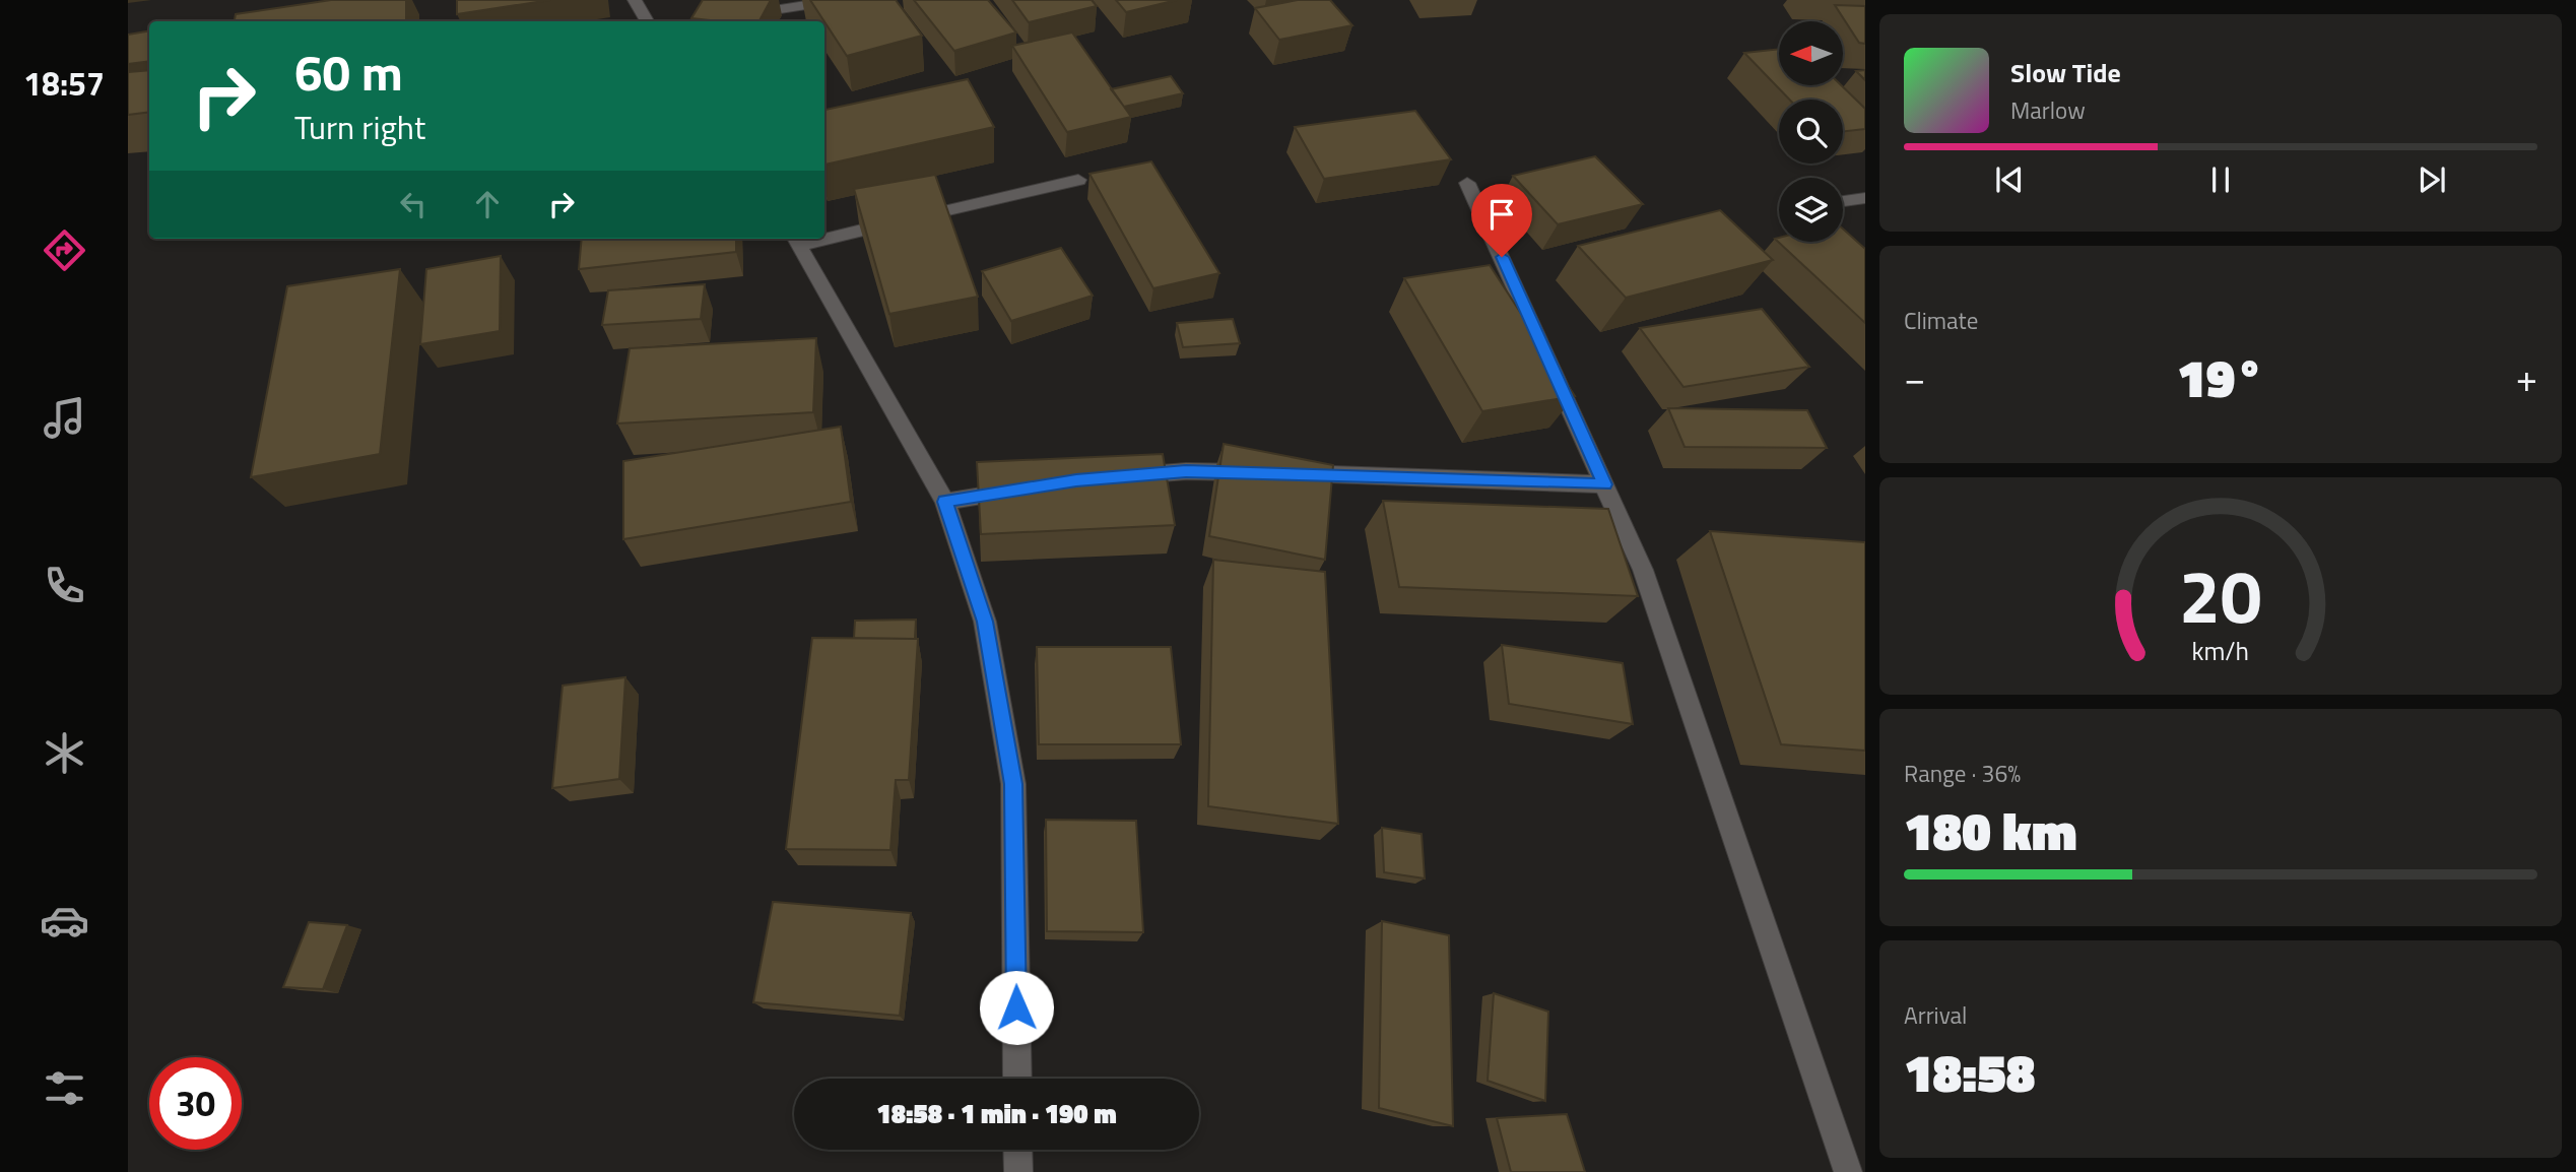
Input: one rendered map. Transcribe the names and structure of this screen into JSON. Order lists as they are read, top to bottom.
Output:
{
  "north": "left",
  "page": {
    "tabs": "18:57",
    "turn": ["60 m", "Turn right"],
    "song": ["Slow Tide", "Marlow"],
    "tile": [
      "Climate",
      ["Range · 36%", "180 km"],
      ["Arrival", "18:58"]
    ],
    "heat": ["−", "19°", "+"],
    "limit": "30",
    "trip": "18:58 · 1 min · 190 m",
    "gauge": ["20", "km/h"]
  }
}
